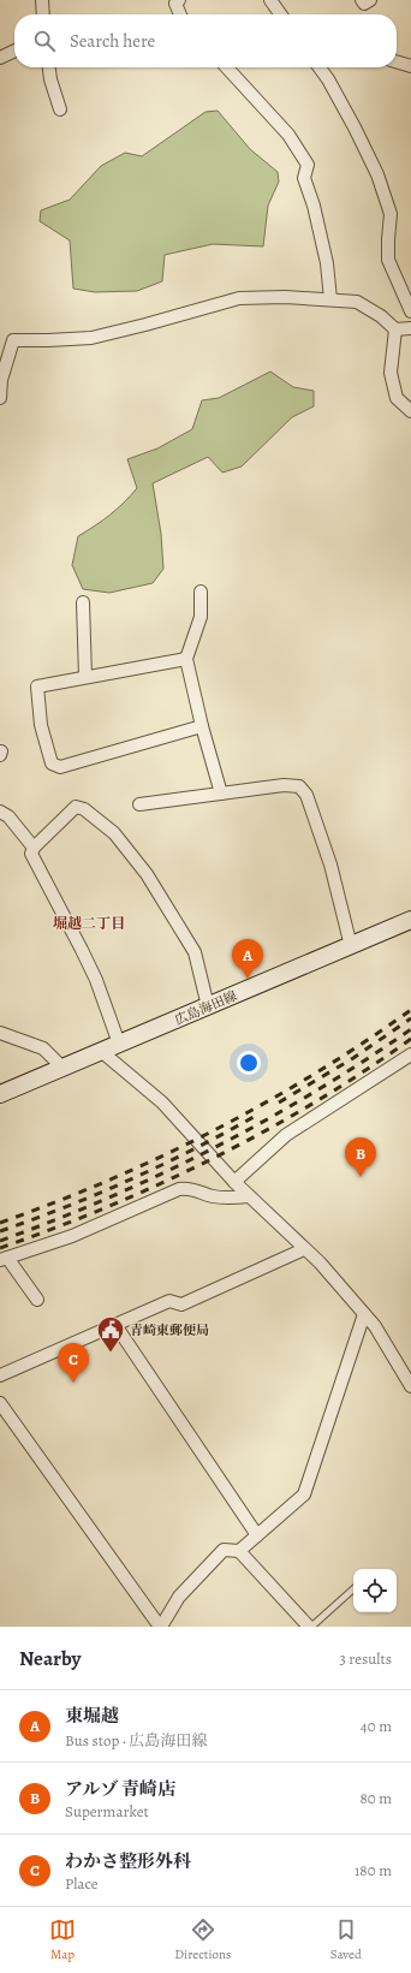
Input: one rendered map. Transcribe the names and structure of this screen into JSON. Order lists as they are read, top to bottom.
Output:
{
  "streets": {
    "main road": ["広島海田線"]
  },
  "districts": ["堀越二丁目"],
  "places": {
    "public building": ["青崎東郵便局"]
  },
  "page": {
    "search": "Search here",
    "pins": ["A", "B", "C"],
    "heading": ["Nearby", "3 results"],
    "list": [
      {
        "mark": "A",
        "name": "東堀越",
        "note": "Bus stop · 広島海田線",
        "value": "40 m"
      },
      {
        "mark": "B",
        "name": "アルゾ 青崎店",
        "note": "Supermarket",
        "value": "80 m"
      },
      {
        "mark": "C",
        "name": "わかさ整形外科",
        "note": "Place",
        "value": "180 m"
      }
    ],
    "nav": ["Map", "Directions", "Saved"]
  }
}
